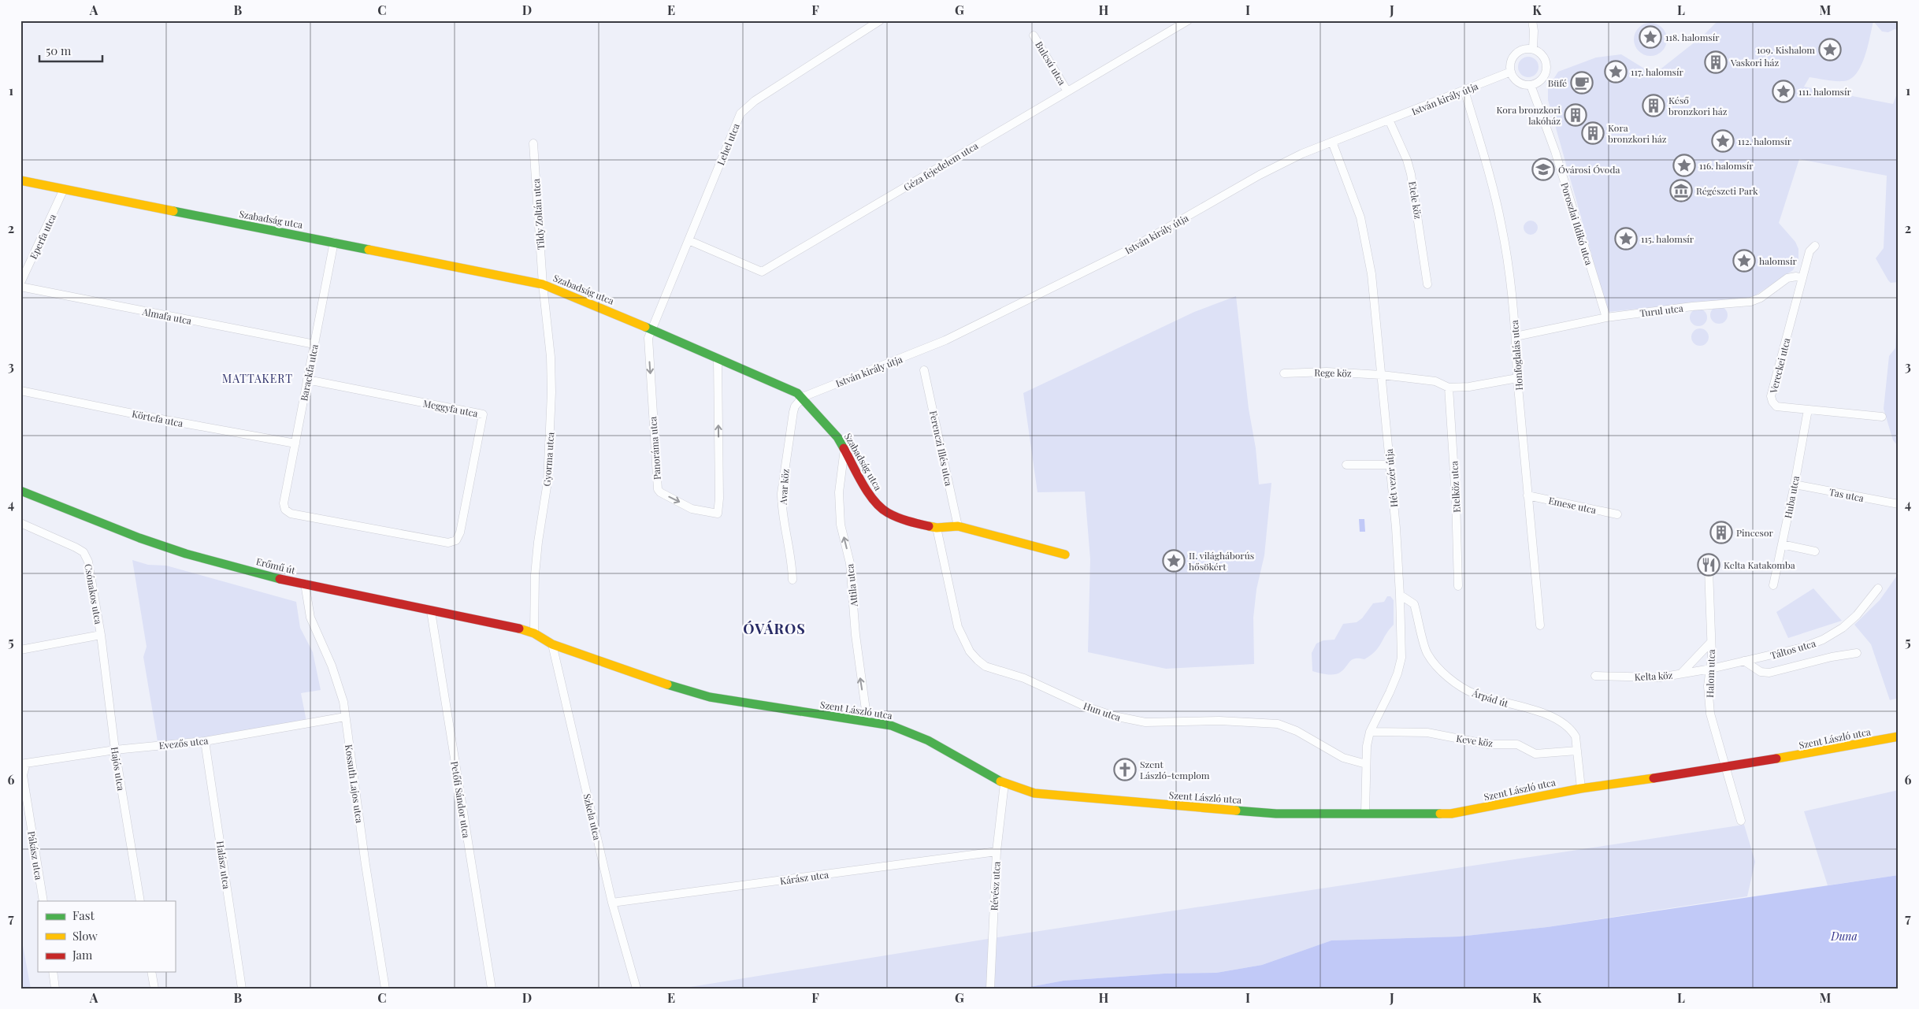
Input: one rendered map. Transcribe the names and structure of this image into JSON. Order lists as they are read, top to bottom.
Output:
{
  "streets": {
    "street": [
      "Bulcsú utca",
      "István király útja",
      "Lehel utca",
      "Géza fejedelem utca",
      "Etele köz",
      "Tildy Zoltán utca",
      "Szabadság utca",
      "Poroszlai Ildikó utca",
      "Eperfa utca",
      "Turul utca",
      "Almafa utca",
      "Honfoglalás utca",
      "Vereckei utca",
      "Barackfa utca",
      "Rege köz",
      "Meggyfa utca",
      "Körtefa utca",
      "Panoráma utca",
      "Ferenczi Illés utca",
      "Gyorma utca",
      "Hét vezér útja",
      "Avar köz",
      "Etelköz utca",
      "Tas utca",
      "Huba utca",
      "Emese utca",
      "Erőmű út",
      "Attila utca",
      "Csónakos utca",
      "Táltos utca",
      "Halom utca",
      "Kelta köz",
      "Árpád út",
      "Szent László utca",
      "Hun utca",
      "Keve köz",
      "Evezős utca",
      "Hajós utca",
      "Kossuth Lajos utca",
      "Petőfi Sándor utca",
      "Szkela utca",
      "Pákász utca",
      "Halász utca",
      "Kárász utca",
      "Révész utca"
    ]
  },
  "crossings": [
    ["Bulcsú utca", "Géza fejedelem utca"],
    ["István király útja", "Etele köz"],
    ["István király útja", "Szabadság utca"],
    ["István király útja", "Poroszlai Ildikó utca"],
    ["István király útja", "Honfoglalás utca"],
    ["István király útja", "Hét vezér útja"],
    ["István király útja", "Avar köz"],
    ["Lehel utca", "Géza fejedelem utca"],
    ["Lehel utca", "Szabadság utca"],
    ["Lehel utca", "Panoráma utca"],
    ["Tildy Zoltán utca", "Szabadság utca"],
    ["Tildy Zoltán utca", "Gyorma utca"],
    ["Szabadság utca", "Eperfa utca"],
    ["Szabadság utca", "Barackfa utca"],
    ["Szabadság utca", "Panoráma utca"],
    ["Szabadság utca", "Ferenczi Illés utca"],
    ["Szabadság utca", "Gyorma utca"],
    ["Szabadság utca", "Avar köz"],
    ["Szabadság utca", "Attila utca"],
    ["Szabadság utca", "Hun utca"],
    ["Poroszlai Ildikó utca", "Turul utca"],
    ["Turul utca", "Honfoglalás utca"],
    ["Turul utca", "Vereckei utca"],
    ["Almafa utca", "Barackfa utca"],
    ["Honfoglalás utca", "Emese utca"],
    ["Vereckei utca", "Huba utca"],
    ["Barackfa utca", "Meggyfa utca"],
    ["Barackfa utca", "Körtefa utca"],
    ["Rege köz", "Hét vezér útja"],
    ["Rege köz", "Etelköz utca"],
    ["Gyorma utca", "Erőmű út"],
    ["Gyorma utca", "Szent László utca"],
    ["Hét vezér útja", "Árpád út"],
    ["Hét vezér útja", "Szent László utca"],
    ["Hét vezér útja", "Hun utca"],
    ["Hét vezér útja", "Keve köz"],
    ["Tas utca", "Huba utca"],
    ["Erőmű út", "Szent László utca"],
    ["Erőmű út", "Kossuth Lajos utca"],
    ["Erőmű út", "Petőfi Sándor utca"],
    ["Attila utca", "Szent László utca"],
    ["Csónakos utca", "Hajós utca"],
    ["Táltos utca", "Halom utca"],
    ["Táltos utca", "Kelta köz"],
    ["Halom utca", "Kelta köz"],
    ["Halom utca", "Szent László utca"],
    ["Árpád út", "Szent László utca"],
    ["Árpád út", "Keve köz"],
    ["Szent László utca", "Szkela utca"],
    ["Szent László utca", "Révész utca"],
    ["Evezős utca", "Hajós utca"],
    ["Evezős utca", "Kossuth Lajos utca"],
    ["Evezős utca", "Pákász utca"],
    ["Evezős utca", "Halász utca"],
    ["Szkela utca", "Kárász utca"],
    ["Kárász utca", "Révész utca"]
  ],
  "one_way": ["Attila utca"],
  "districts": ["MATTAKERT", "ÓVÁROS"],
  "water": ["Duna"],
  "places": {
    "place": [
      "118. halomsír",
      "109. Kishalom",
      "117. halomsír",
      "111. halomsír",
      "112. halomsír",
      "116. halomsír",
      "115. halomsír",
      "halomsír",
      "II. világháborús hősökért"
    ],
    "building": [
      "Vaskori ház",
      "Késő bronzkori ház",
      "Kora bronzkori lakóház",
      "Kora bronzkori ház",
      "Pincesor"
    ],
    "cafe": ["Büfé"],
    "school or university": ["Óvárosi Óvoda"],
    "museum": ["Régészeti Park"],
    "restaurant": ["Kelta Katakomba"],
    "church": ["Szent László-templom"]
  },
  "legend": ["Fast", "Slow", "Jam"],
  "scale_bar": "50 m",
  "grid": {
    "columns": [
      "A",
      "B",
      "C",
      "D",
      "E",
      "F",
      "G",
      "H",
      "I",
      "J",
      "K",
      "L",
      "M"
    ],
    "rows": [
      "1",
      "2",
      "3",
      "4",
      "5",
      "6",
      "7"
    ]
  }
}
